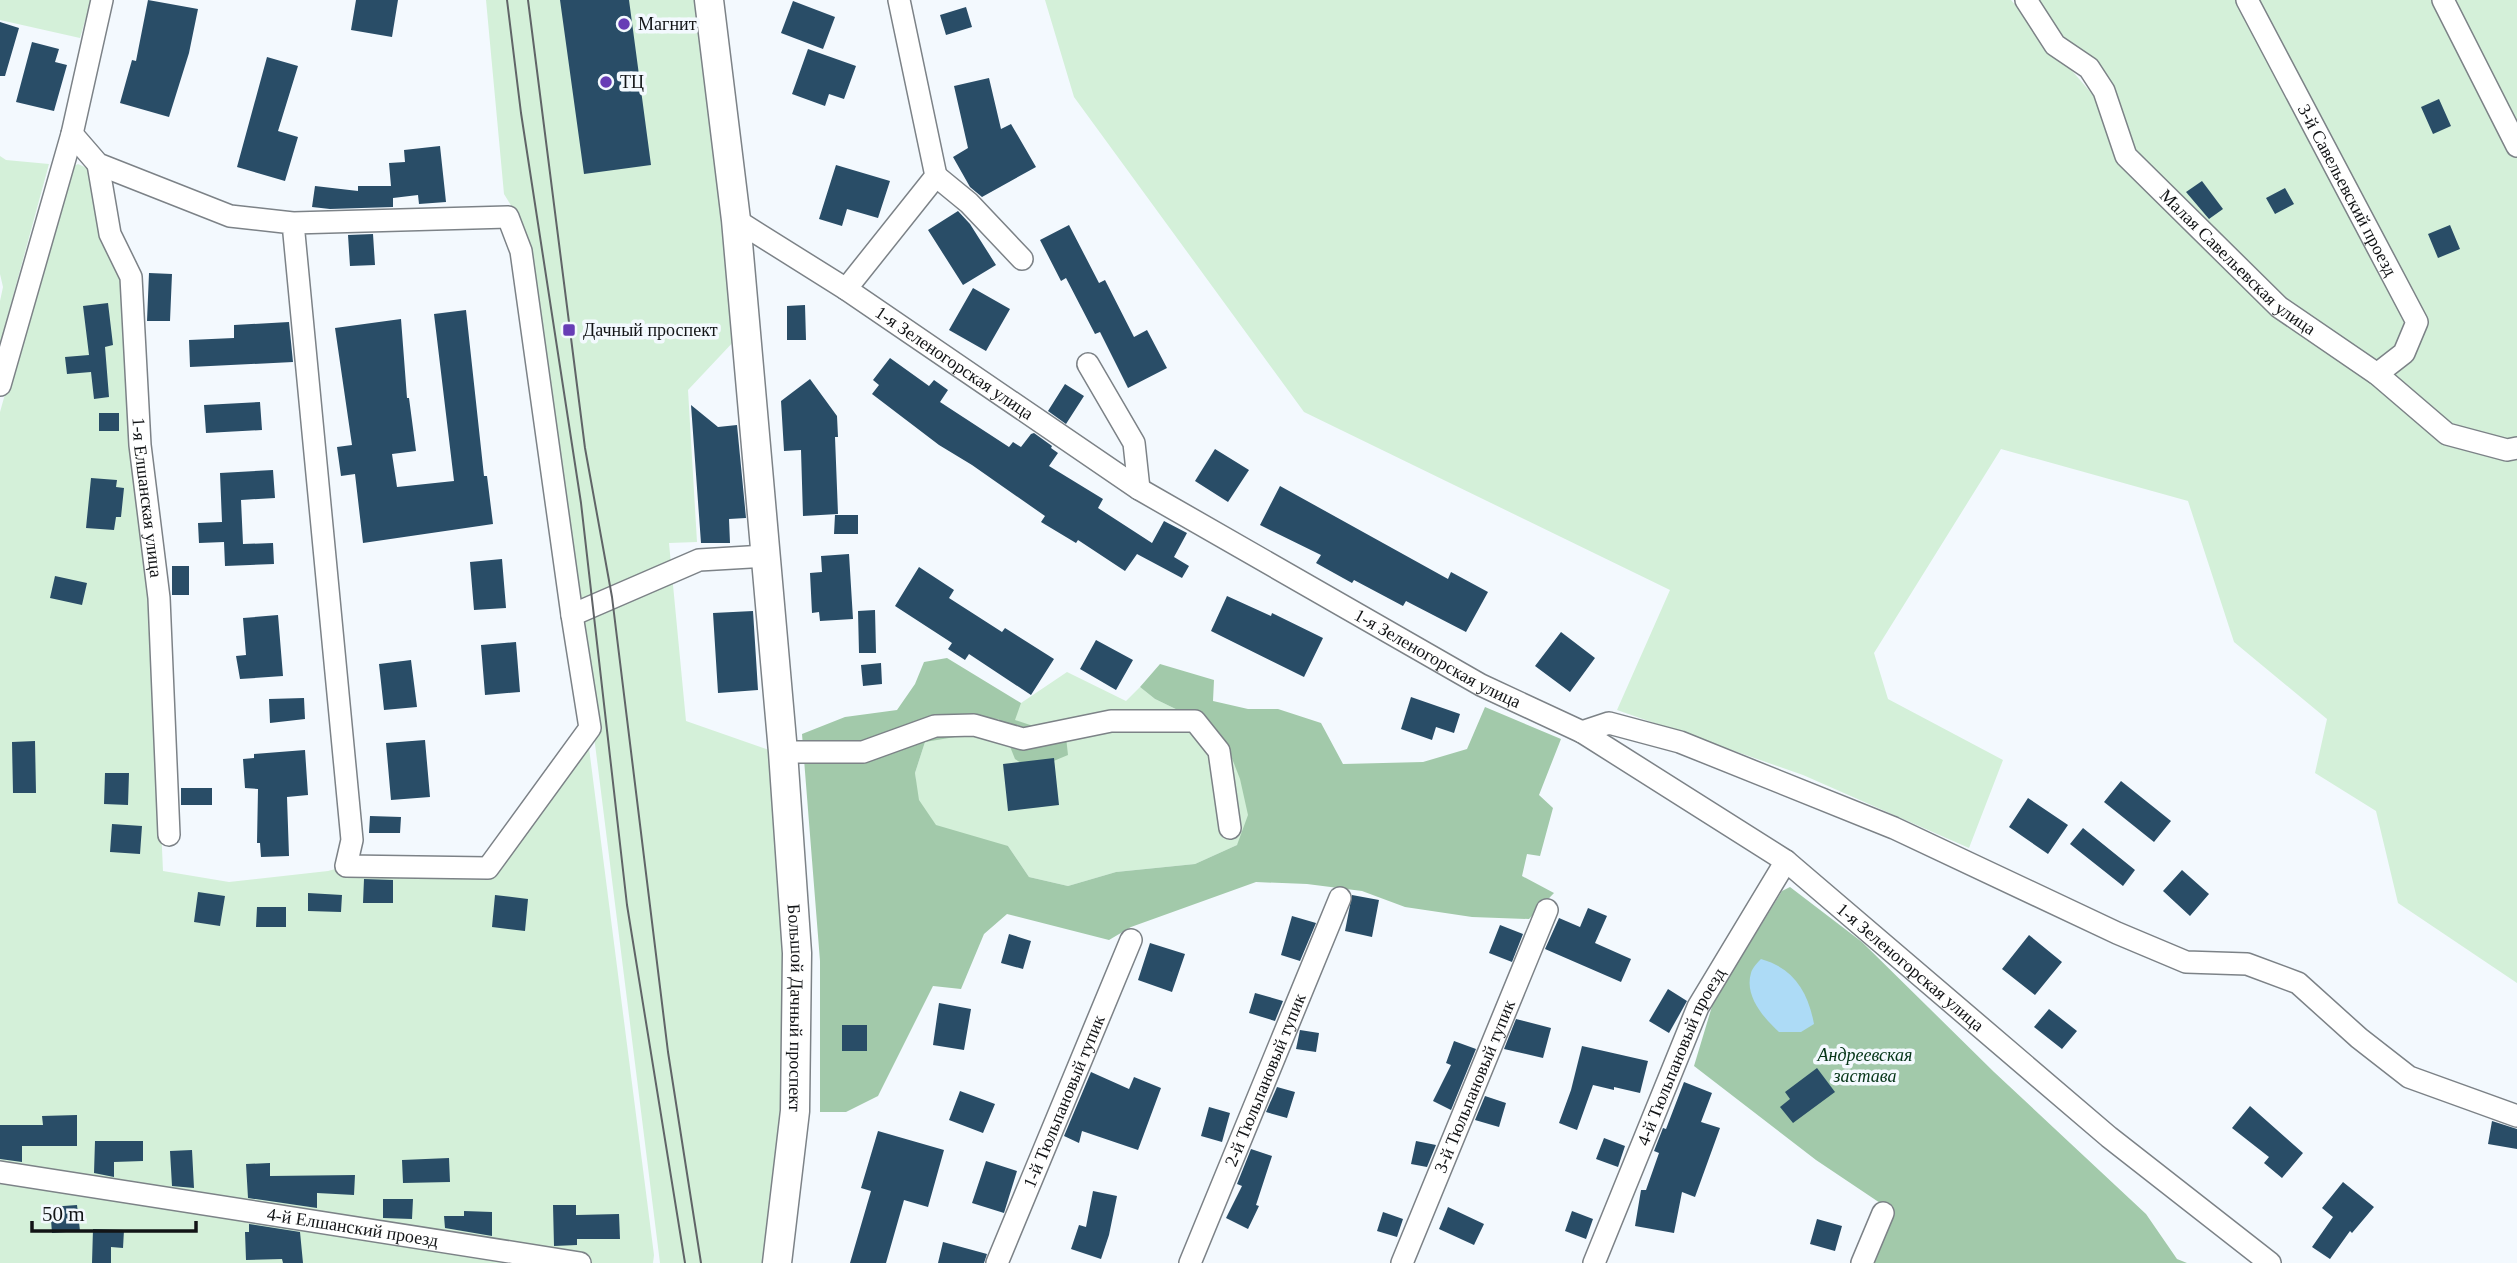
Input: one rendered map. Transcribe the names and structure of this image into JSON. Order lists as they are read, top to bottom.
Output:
{
  "streets": {
    "main road": ["Большой Дачный проспект"],
    "street": [
      "3-й Савельевский проезд",
      "Малая Савельевская улица",
      "1-я Зеленогорская улица",
      "1-я Елшанская улица",
      "4-й Тюльпановый проезд",
      "2-й Тюльпановый тупик",
      "3-й Тюльпановый тупик",
      "1-й Тюльпановый тупик",
      "4-й Елшанский проезд"
    ]
  },
  "crossings": [
    ["3-й Савельевский проезд", "Малая Савельевская улица"],
    ["1-я Зеленогорская улица", "4-й Тюльпановый проезд"]
  ],
  "parks": ["Андреевская застава"],
  "places": {
    "other": ["Магнит", "ТЦ"],
    "transit": ["Дачный проспект"]
  },
  "scale_bar": "50 m"
}
